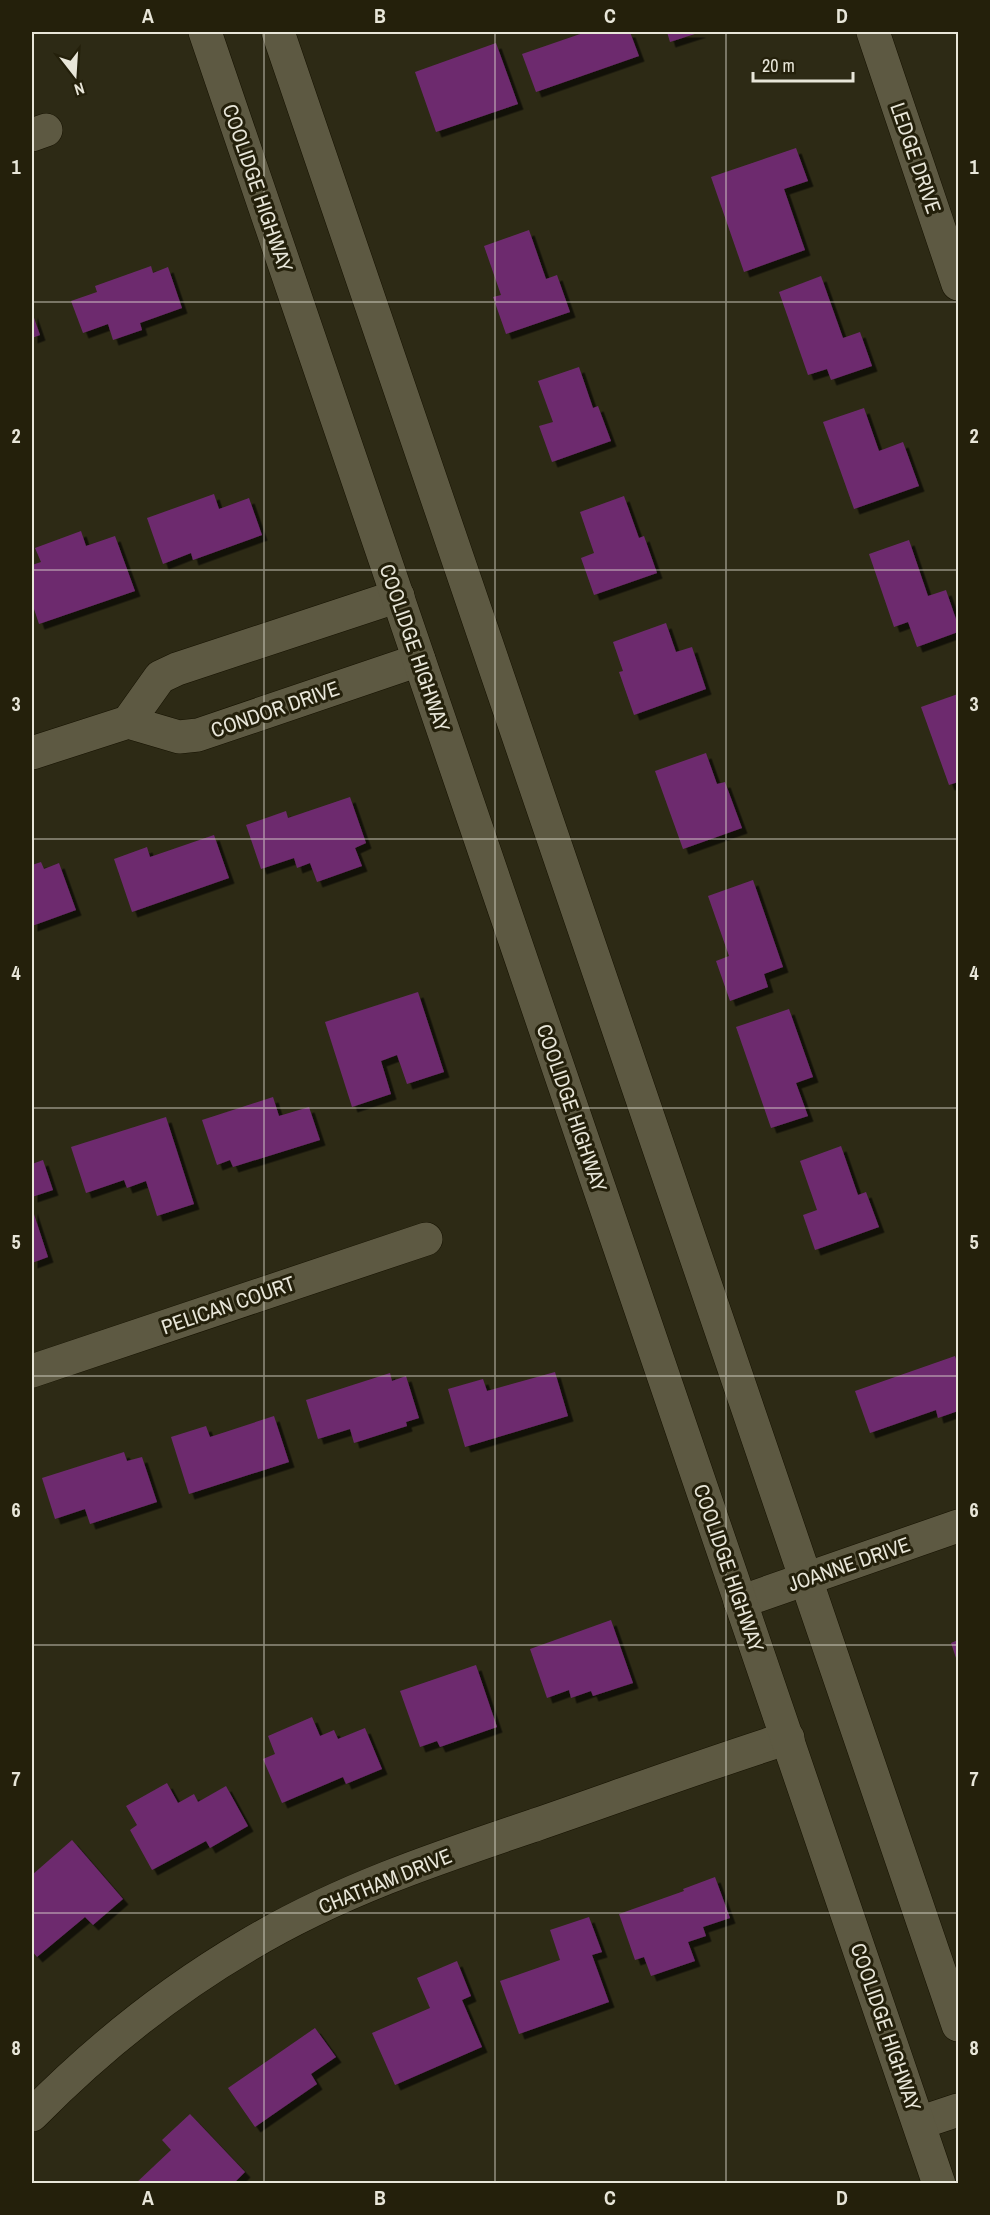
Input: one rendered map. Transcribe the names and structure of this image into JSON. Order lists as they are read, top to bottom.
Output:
{
  "streets": {
    "main road": [
      "LEDGE DRIVE",
      "COOLIDGE HIGHWAY",
      "CONDOR DRIVE",
      "PELICAN COURT",
      "JOANNE DRIVE",
      "CHATHAM DRIVE"
    ]
  },
  "crossings": [
    ["COOLIDGE HIGHWAY", "CONDOR DRIVE"],
    ["COOLIDGE HIGHWAY", "JOANNE DRIVE"],
    ["COOLIDGE HIGHWAY", "CHATHAM DRIVE"]
  ],
  "scale_bar": "20 m",
  "north": "bottom",
  "grid": {
    "columns": [
      "A",
      "B",
      "C",
      "D"
    ],
    "rows": [
      "1",
      "2",
      "3",
      "4",
      "5",
      "6",
      "7",
      "8"
    ]
  }
}
